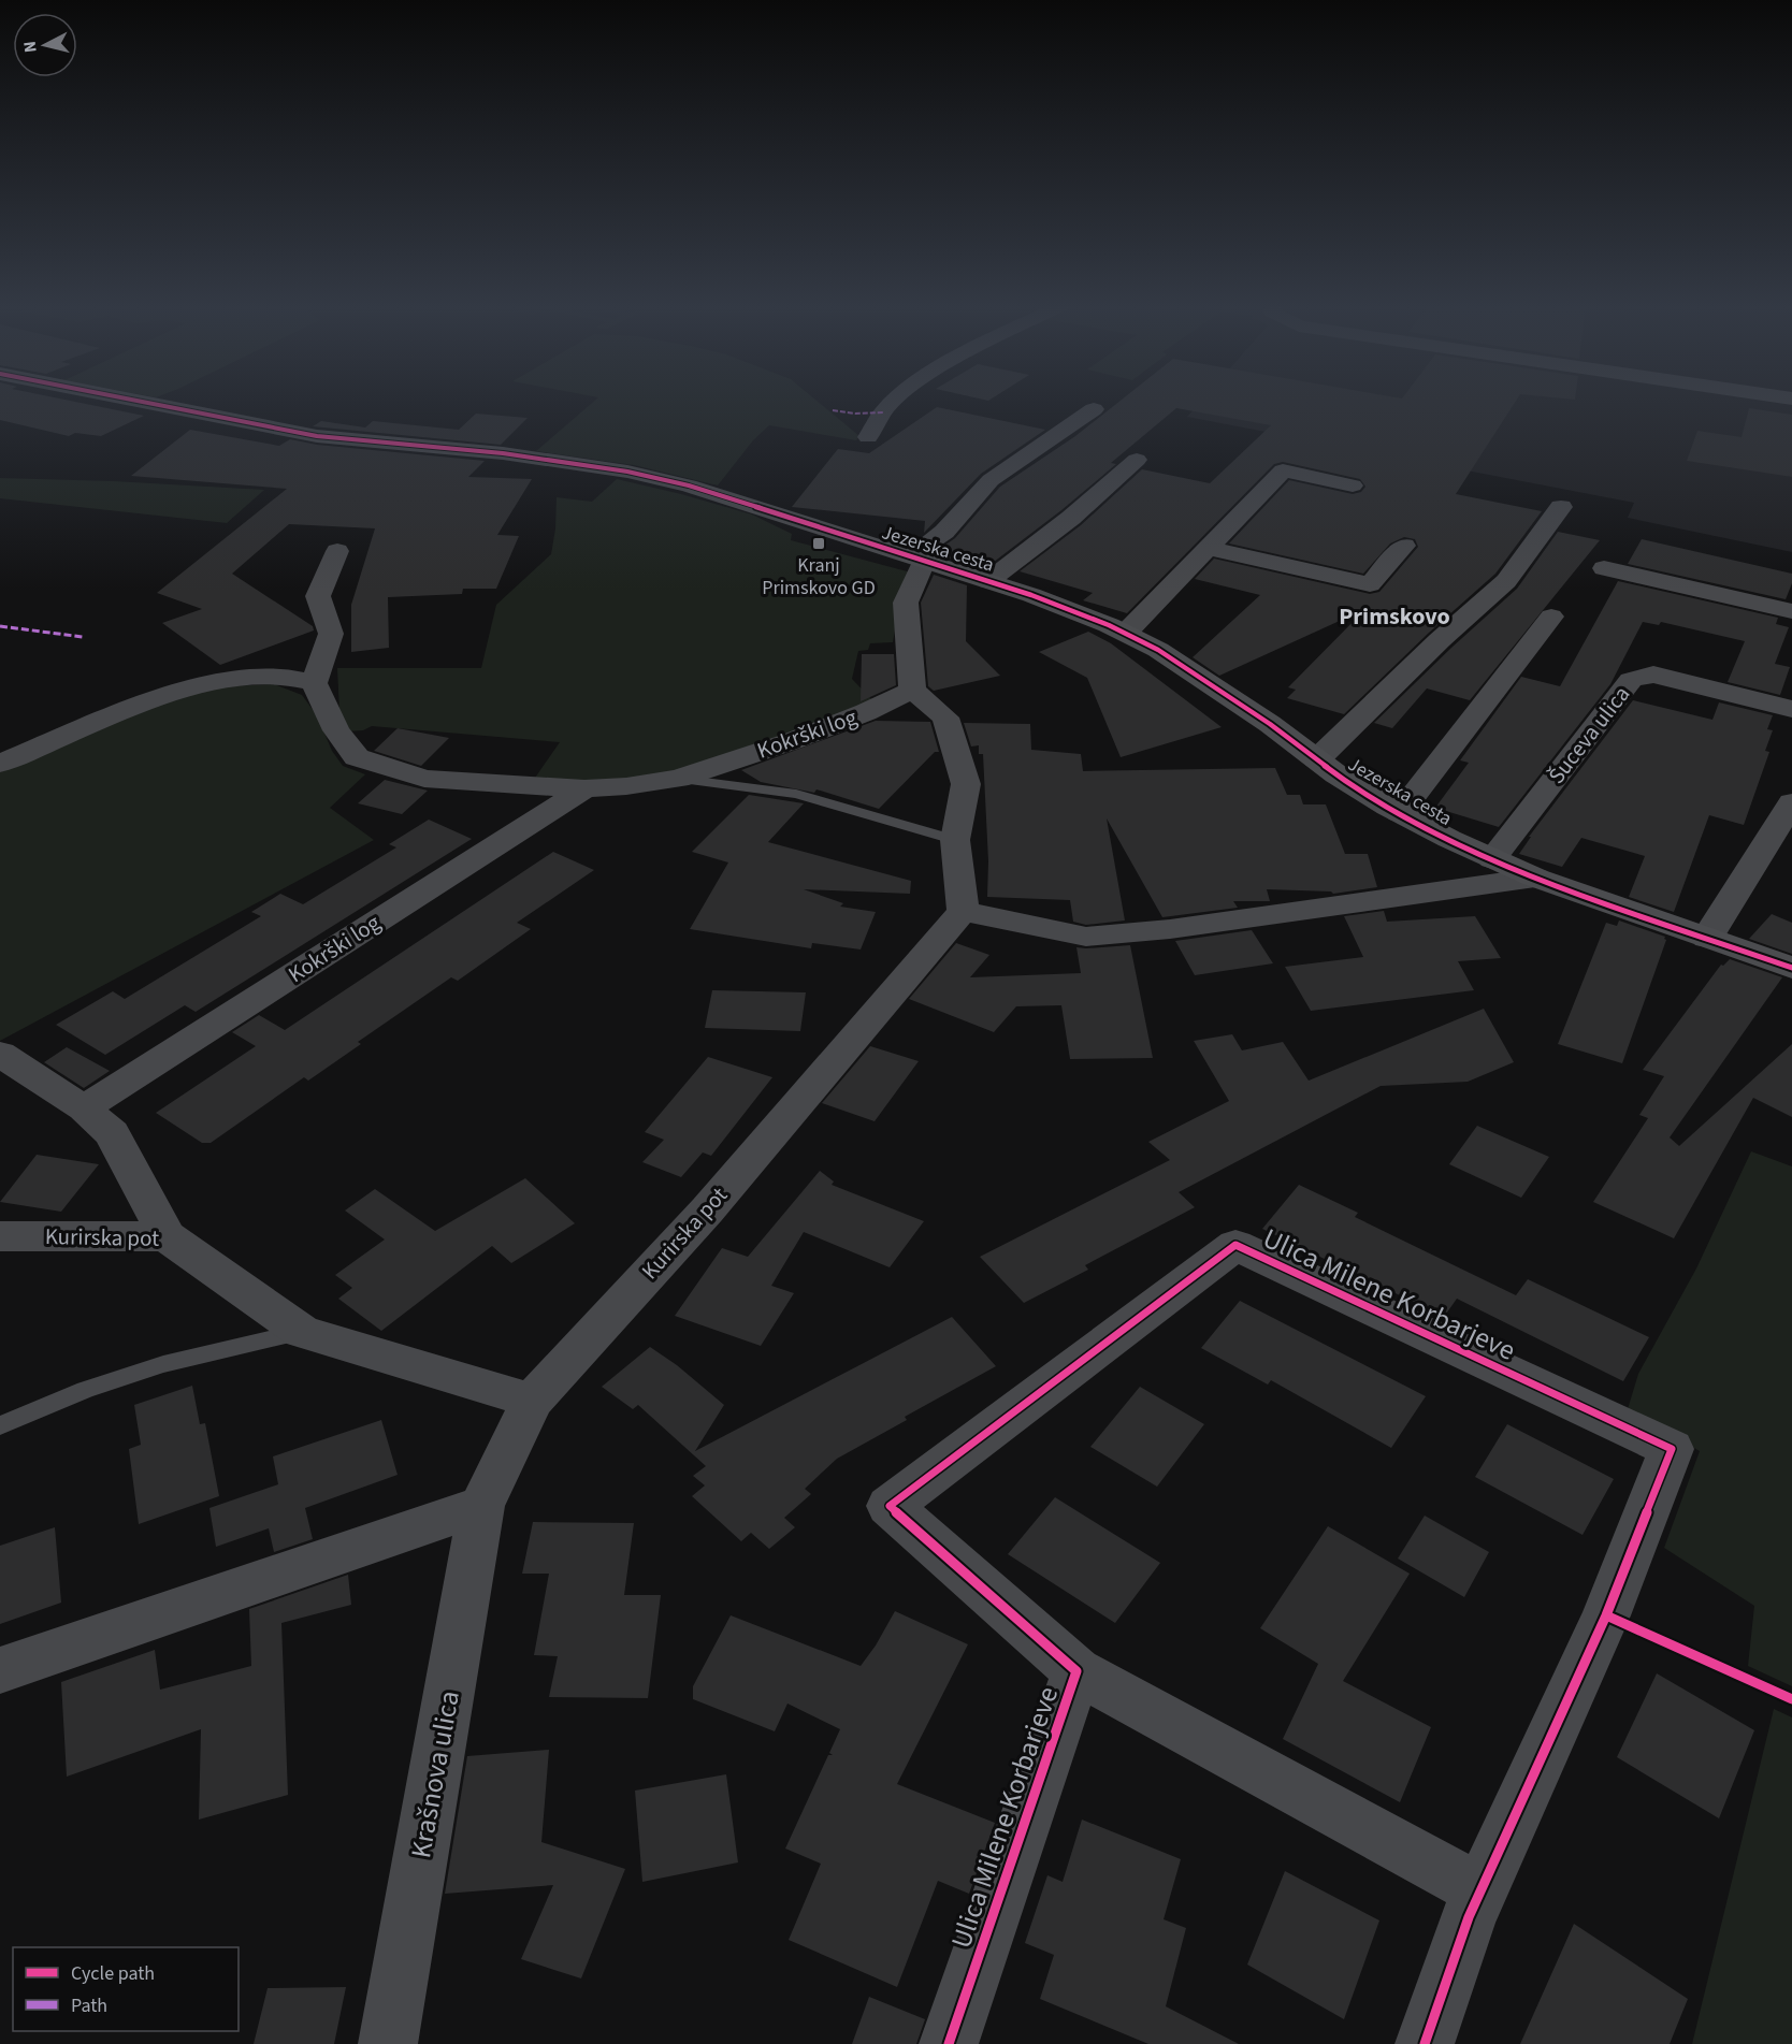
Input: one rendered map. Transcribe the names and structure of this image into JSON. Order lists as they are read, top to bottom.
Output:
{
  "streets": {
    "street": [
      "Jezerska cesta",
      "Kokrški log",
      "Šuceva ulica",
      "Kurirska pot",
      "Ulica Milene Korbarjeve",
      "Krašnova ulica"
    ]
  },
  "crossings": [
    ["Jezerska cesta", "Šuceva ulica"],
    ["Jezerska cesta", "Kurirska pot"],
    ["Kurirska pot", "Krašnova ulica"]
  ],
  "districts": ["Primskovo"],
  "places": {
    "transit": ["Kranj Primskovo GD"]
  },
  "legend": ["Cycle path", "Path"],
  "north": "left"
}
